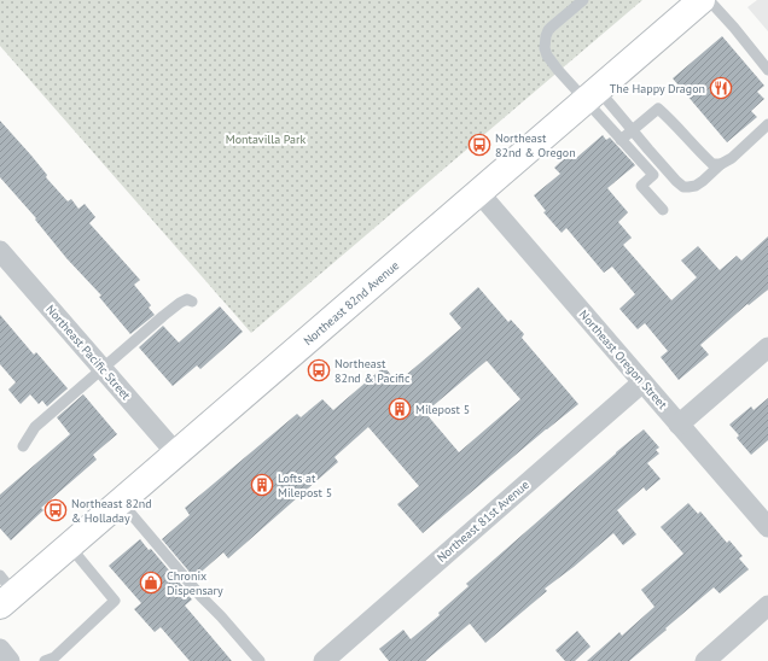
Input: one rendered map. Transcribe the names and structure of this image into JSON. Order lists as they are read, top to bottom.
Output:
{
  "streets": {
    "main road": ["Northeast 82nd Avenue"],
    "street": ["Northeast Pacific Street", "Northeast Oregon Street", "Northeast 81st Avenue"]
  },
  "crossings": [
    ["Northeast 82nd Avenue", "Northeast Pacific Street"],
    ["Northeast 82nd Avenue", "Northeast Oregon Street"],
    ["Northeast Oregon Street", "Northeast 81st Avenue"]
  ],
  "parks": ["Montavilla Park"],
  "places": {
    "restaurant": ["The Happy Dragon"],
    "bus stop": ["Northeast 82nd & Oregon", "Northeast 82nd & Pacific", "Northeast 82nd & Holladay"],
    "building": ["Milepost 5", "Lofts at Milepost 5"],
    "shop": ["Chronix Dispensary"]
  }
}
